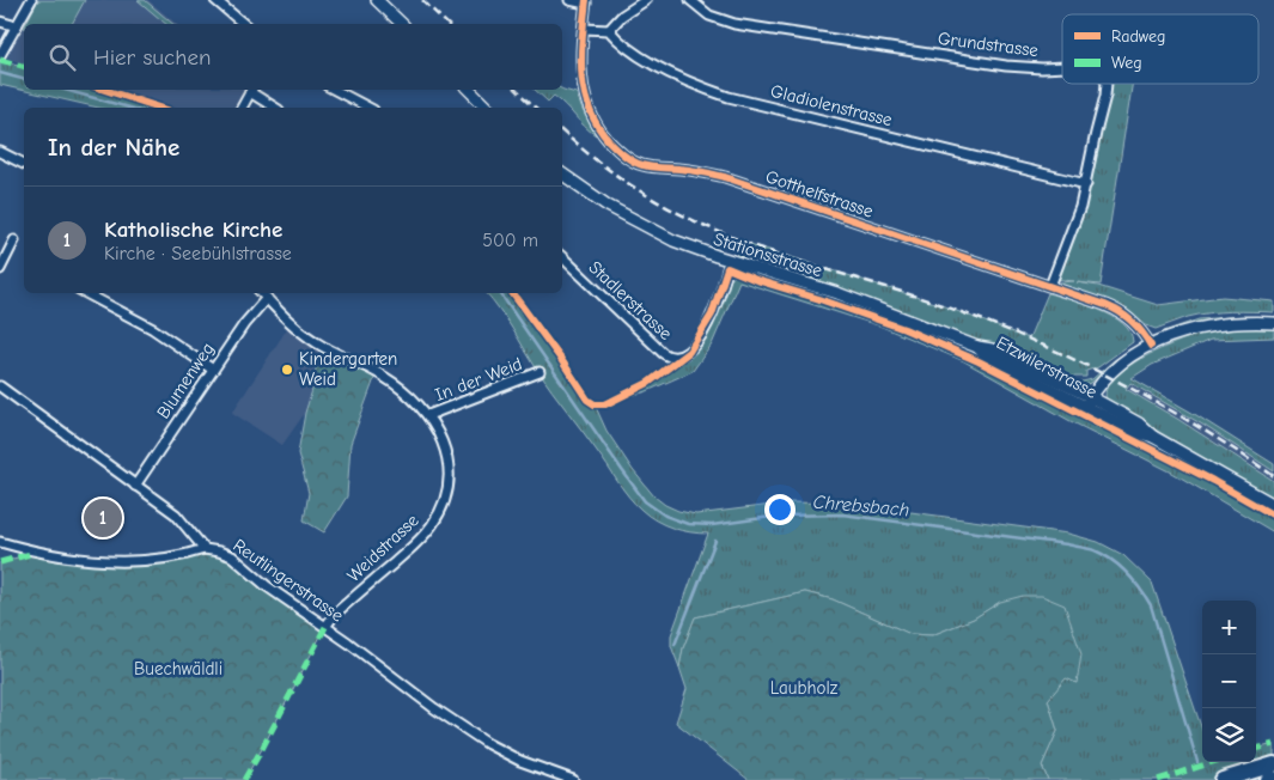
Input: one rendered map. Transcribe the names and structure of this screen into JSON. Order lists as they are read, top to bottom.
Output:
{
  "streets": {
    "main road": ["Stationsstrasse", "Etzwilerstrasse"],
    "street": [
      "Grundstrasse",
      "Gladiolenstrasse",
      "Gotthelfstrasse",
      "Stadlerstrasse",
      "In der Weid",
      "Blumenweg",
      "Weidstrasse",
      "Reutlingerstrasse"
    ]
  },
  "crossings": [
    ["Grundstrasse", "Gladiolenstrasse"],
    ["Grundstrasse", "Gotthelfstrasse"],
    ["Stationsstrasse", "Stadlerstrasse"],
    ["Stationsstrasse", "Etzwilerstrasse"],
    ["In der Weid", "Weidstrasse"],
    ["Blumenweg", "Weidstrasse"],
    ["Blumenweg", "Reutlingerstrasse"],
    ["Weidstrasse", "Reutlingerstrasse"]
  ],
  "water": ["Chrebsbach"],
  "parks": ["Buechwäldli", "Laubholz"],
  "places": ["Kindergarten Weid"],
  "legend": ["Radweg", "Weg"],
  "page": {
    "search": "Hier suchen",
    "heading": "In der Nähe",
    "list": [
      {
        "mark": "1",
        "name": "Katholische Kirche",
        "note": "Kirche · Seebühlstrasse",
        "value": "500 m"
      }
    ],
    "pins": "1",
    "map_buttons": ["+", "−"]
  }
}
